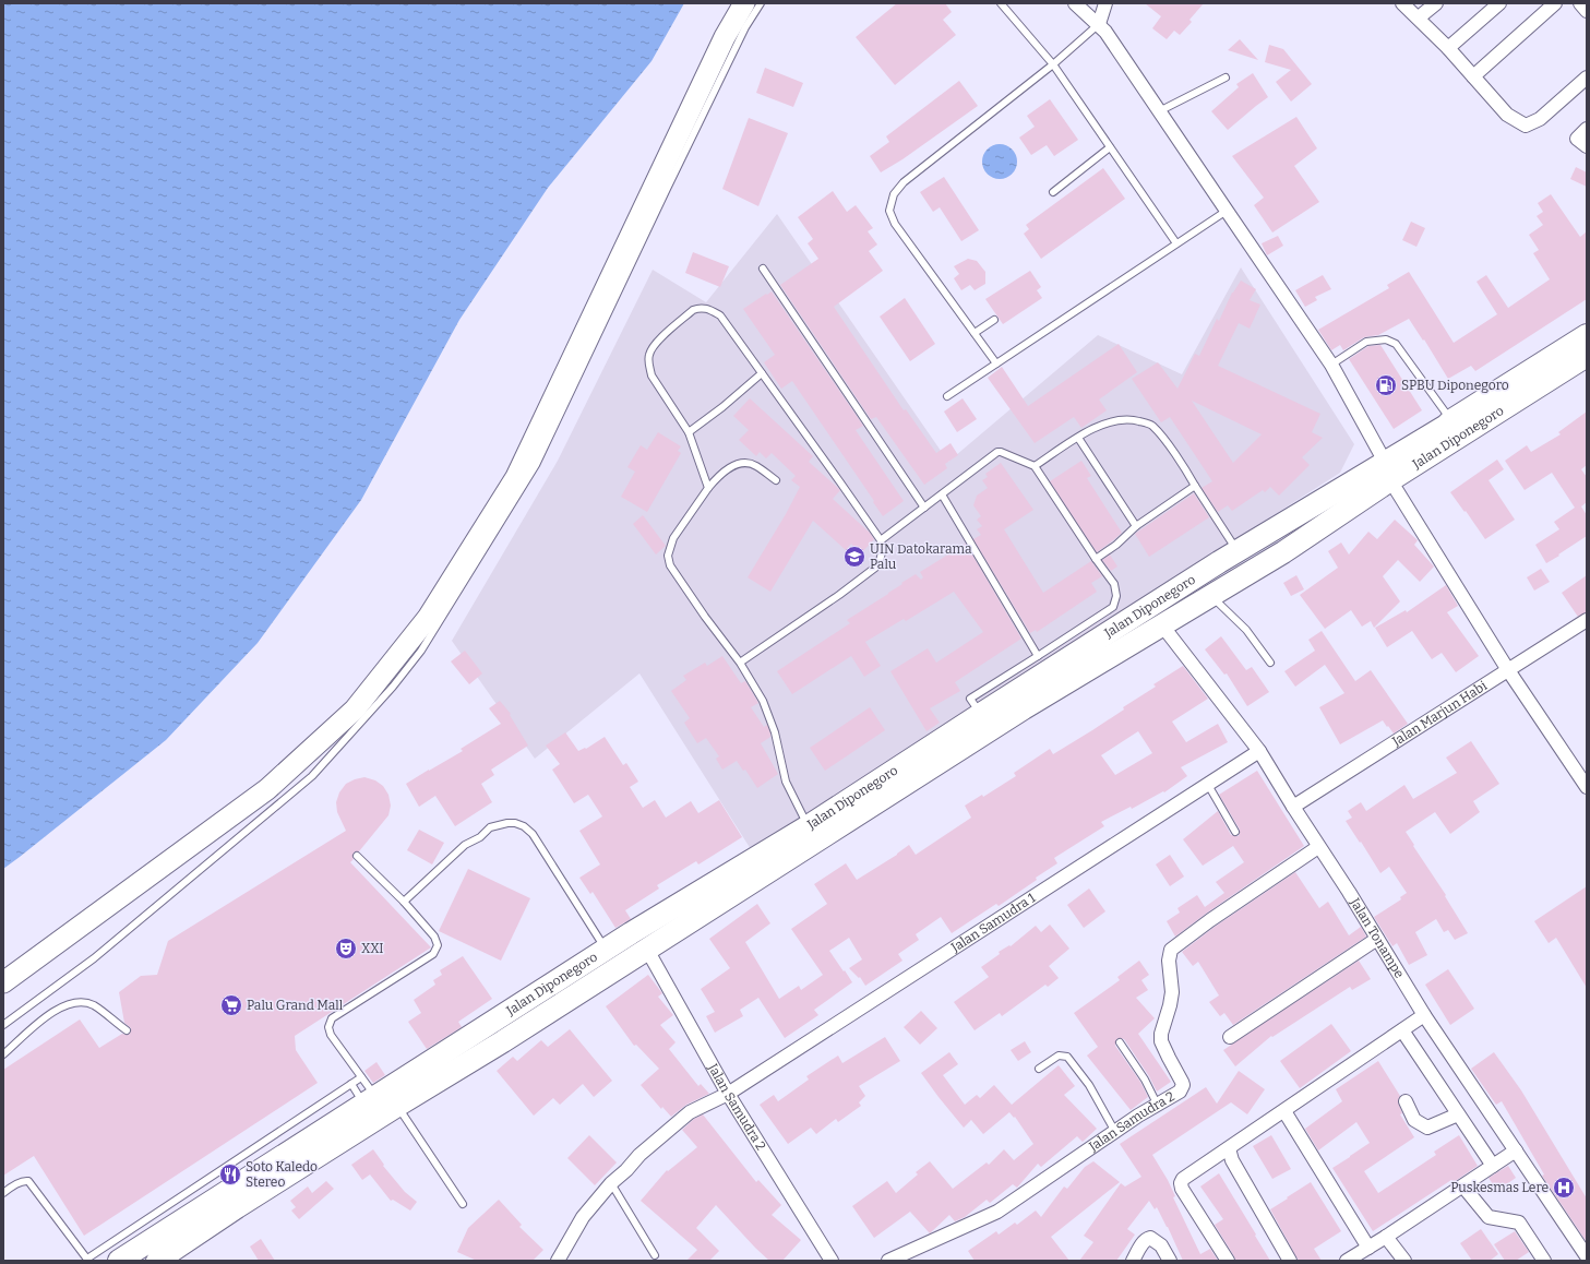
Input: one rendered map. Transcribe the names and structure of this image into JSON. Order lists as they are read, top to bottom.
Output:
{
  "streets": {
    "highway": ["Jalan Diponegoro"],
    "street": [
      "Jalan Marjun Habi",
      "Jalan Samudra 1",
      "Jalan Tonampe",
      "Jalan Samudra 2"
    ]
  },
  "crossings": [
    ["Jalan Diponegoro", "Jalan Tonampe"],
    ["Jalan Diponegoro", "Jalan Samudra 2"],
    ["Jalan Marjun Habi", "Jalan Tonampe"],
    ["Jalan Samudra 1", "Jalan Tonampe"],
    ["Jalan Samudra 1", "Jalan Samudra 2"],
    ["Jalan Tonampe", "Jalan Samudra 2"]
  ],
  "places": {
    "fuel station": ["SPBU Diponegoro"],
    "school or university": ["UIN Datokarama Palu"],
    "theatre": ["XXI"],
    "supermarket": ["Palu Grand Mall"],
    "restaurant": ["Soto Kaledo Stereo"],
    "hospital": ["Puskesmas Lere"]
  }
}
